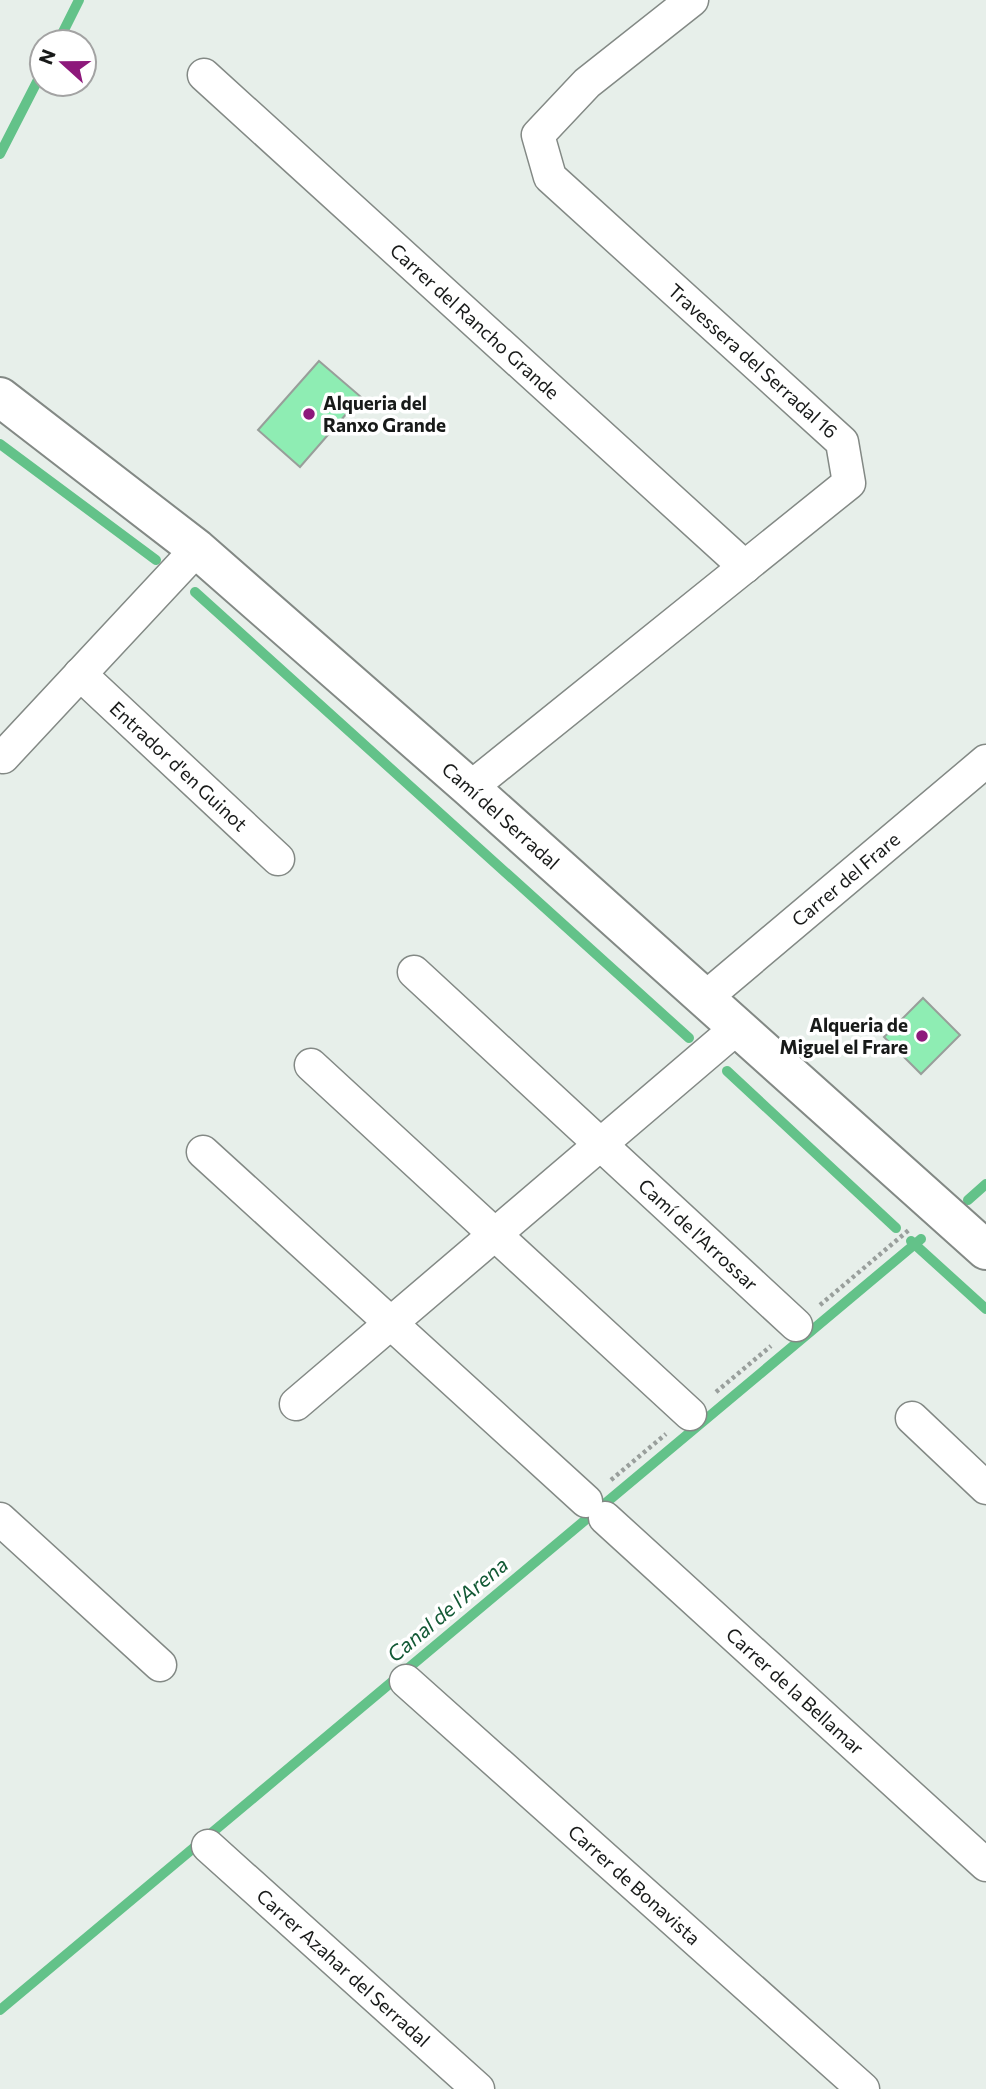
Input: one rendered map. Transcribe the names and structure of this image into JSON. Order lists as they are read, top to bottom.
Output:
{
  "streets": {
    "street": [
      "Carrer del Rancho Grande",
      "Travessera del Serradal 16",
      "Entrador d'en Guinot",
      "Camí del Serradal",
      "Carrer del Frare",
      "Camí de l'Arrossar",
      "Carrer de la Bellamar",
      "Carrer de Bonavista",
      "Carrer Azahar del Serradal"
    ]
  },
  "crossings": [
    ["Carrer del Rancho Grande", "Travessera del Serradal 16"],
    ["Travessera del Serradal 16", "Camí del Serradal"],
    ["Camí del Serradal", "Carrer del Frare"]
  ],
  "water": ["Canal de l'Arena"],
  "places": ["Alqueria del Ranxo Grande", "Alqueria de Miguel el Frare"],
  "north": "left"
}
